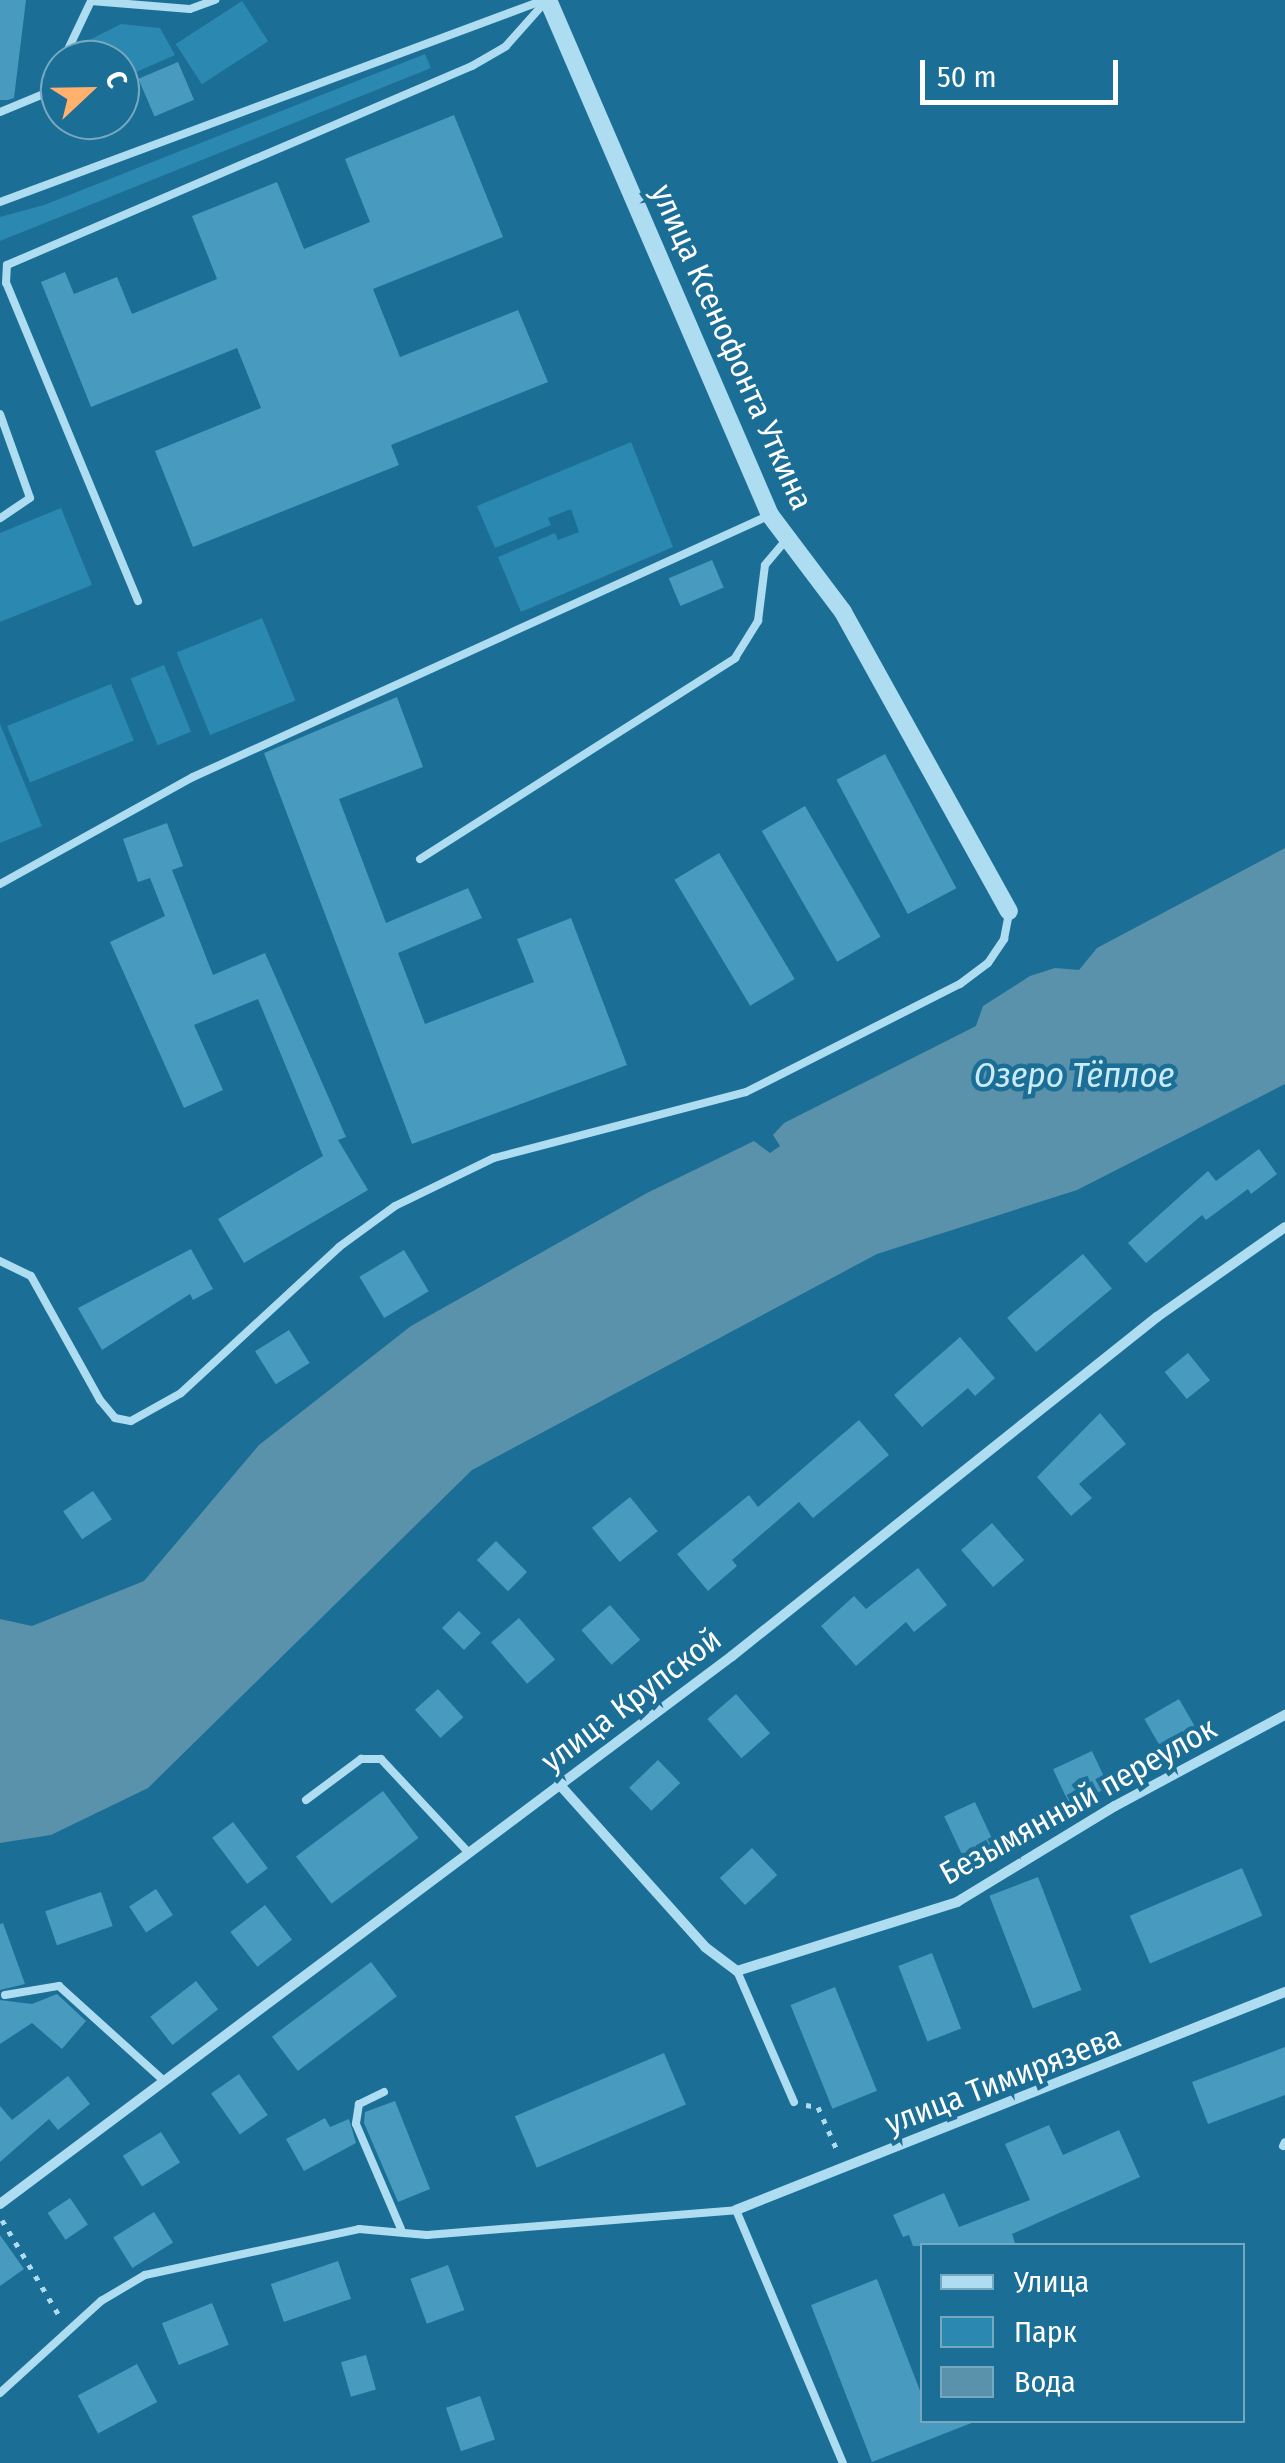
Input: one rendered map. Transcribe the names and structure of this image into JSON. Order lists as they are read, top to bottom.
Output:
{
  "streets": {
    "street": [
      "улица Ксенофонта Уткина",
      "улица Крупской",
      "Безымянный переулок",
      "улица Тимирязева"
    ]
  },
  "water": ["Озеро Тёплое"],
  "legend": ["Улица", "Парк", "Вода"],
  "scale_bar": "50 m",
  "north": "right"
}
